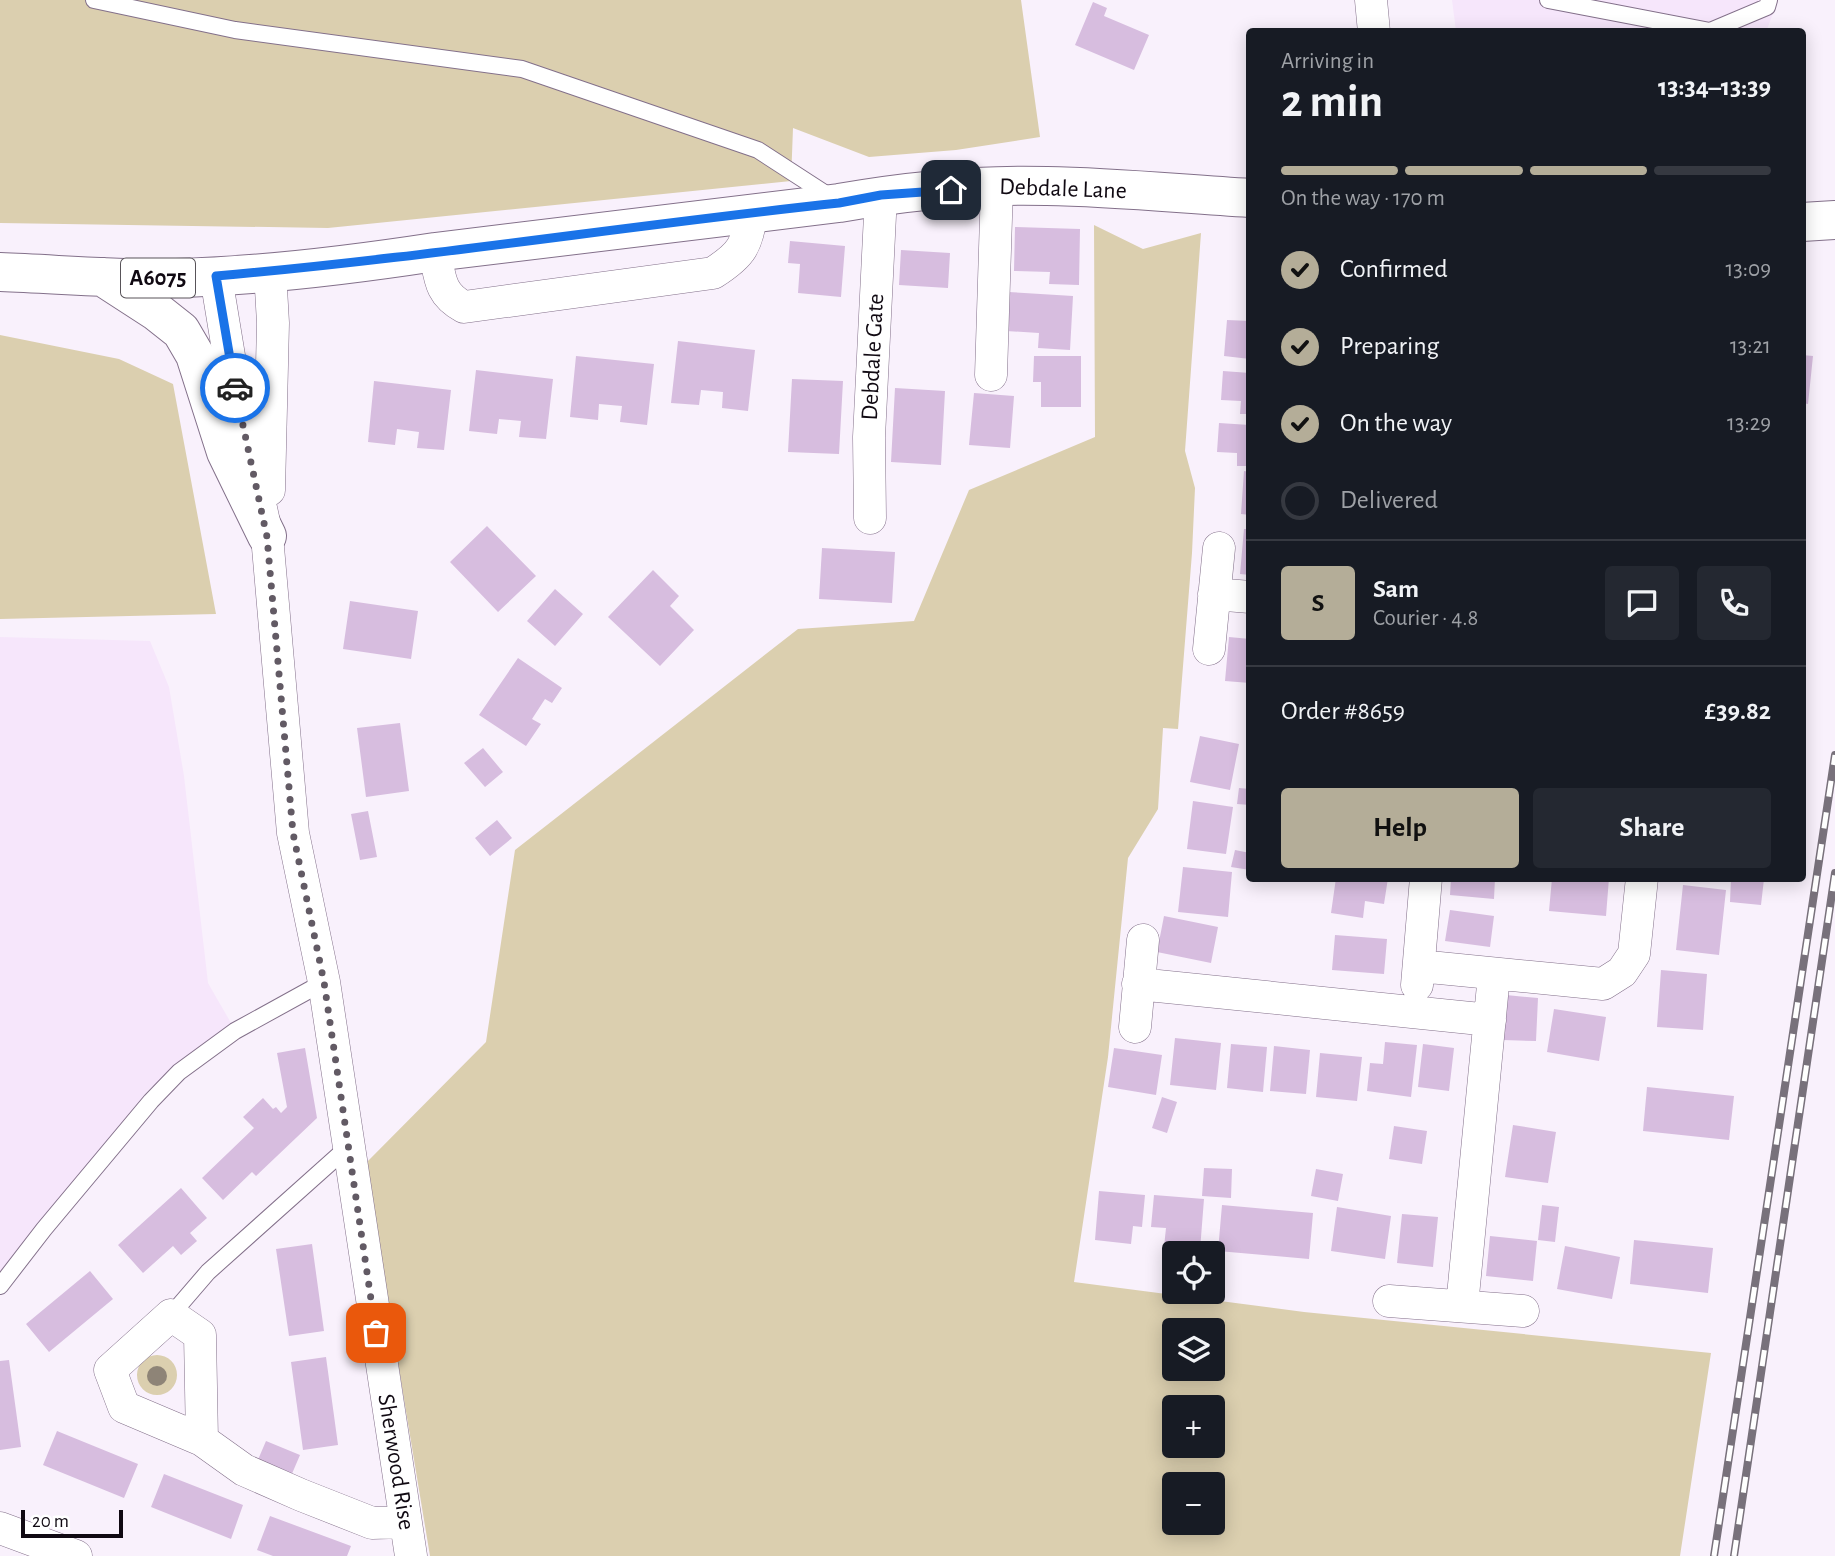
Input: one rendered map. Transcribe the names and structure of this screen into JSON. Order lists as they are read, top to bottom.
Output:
{
  "streets": {
    "main road": ["Debdale Lane", "A6075"],
    "street": ["Debdale Gate", "Sherwood Rise"]
  },
  "crossings": [
    ["Debdale Lane", "Debdale Gate"],
    ["Debdale Lane", "Sherwood Rise"]
  ],
  "scale_bar": "20 m",
  "page": {
    "heading": ["2 min", "Arriving in", "13:34–13:39"],
    "panel": [
      "Sam",
      "Courier · 4.8",
      "Order #8659",
      "£39.82"
    ],
    "bar": "On the way · 170 m",
    "list": [
      ["Confirmed", "13:09"],
      ["Preparing", "13:21"],
      ["On the way", "13:29"],
      "Delivered"
    ],
    "round": "S",
    "buttons": ["Help", "Share"],
    "map_buttons": ["+", "−"],
    "scale": "20 m"
  }
}
